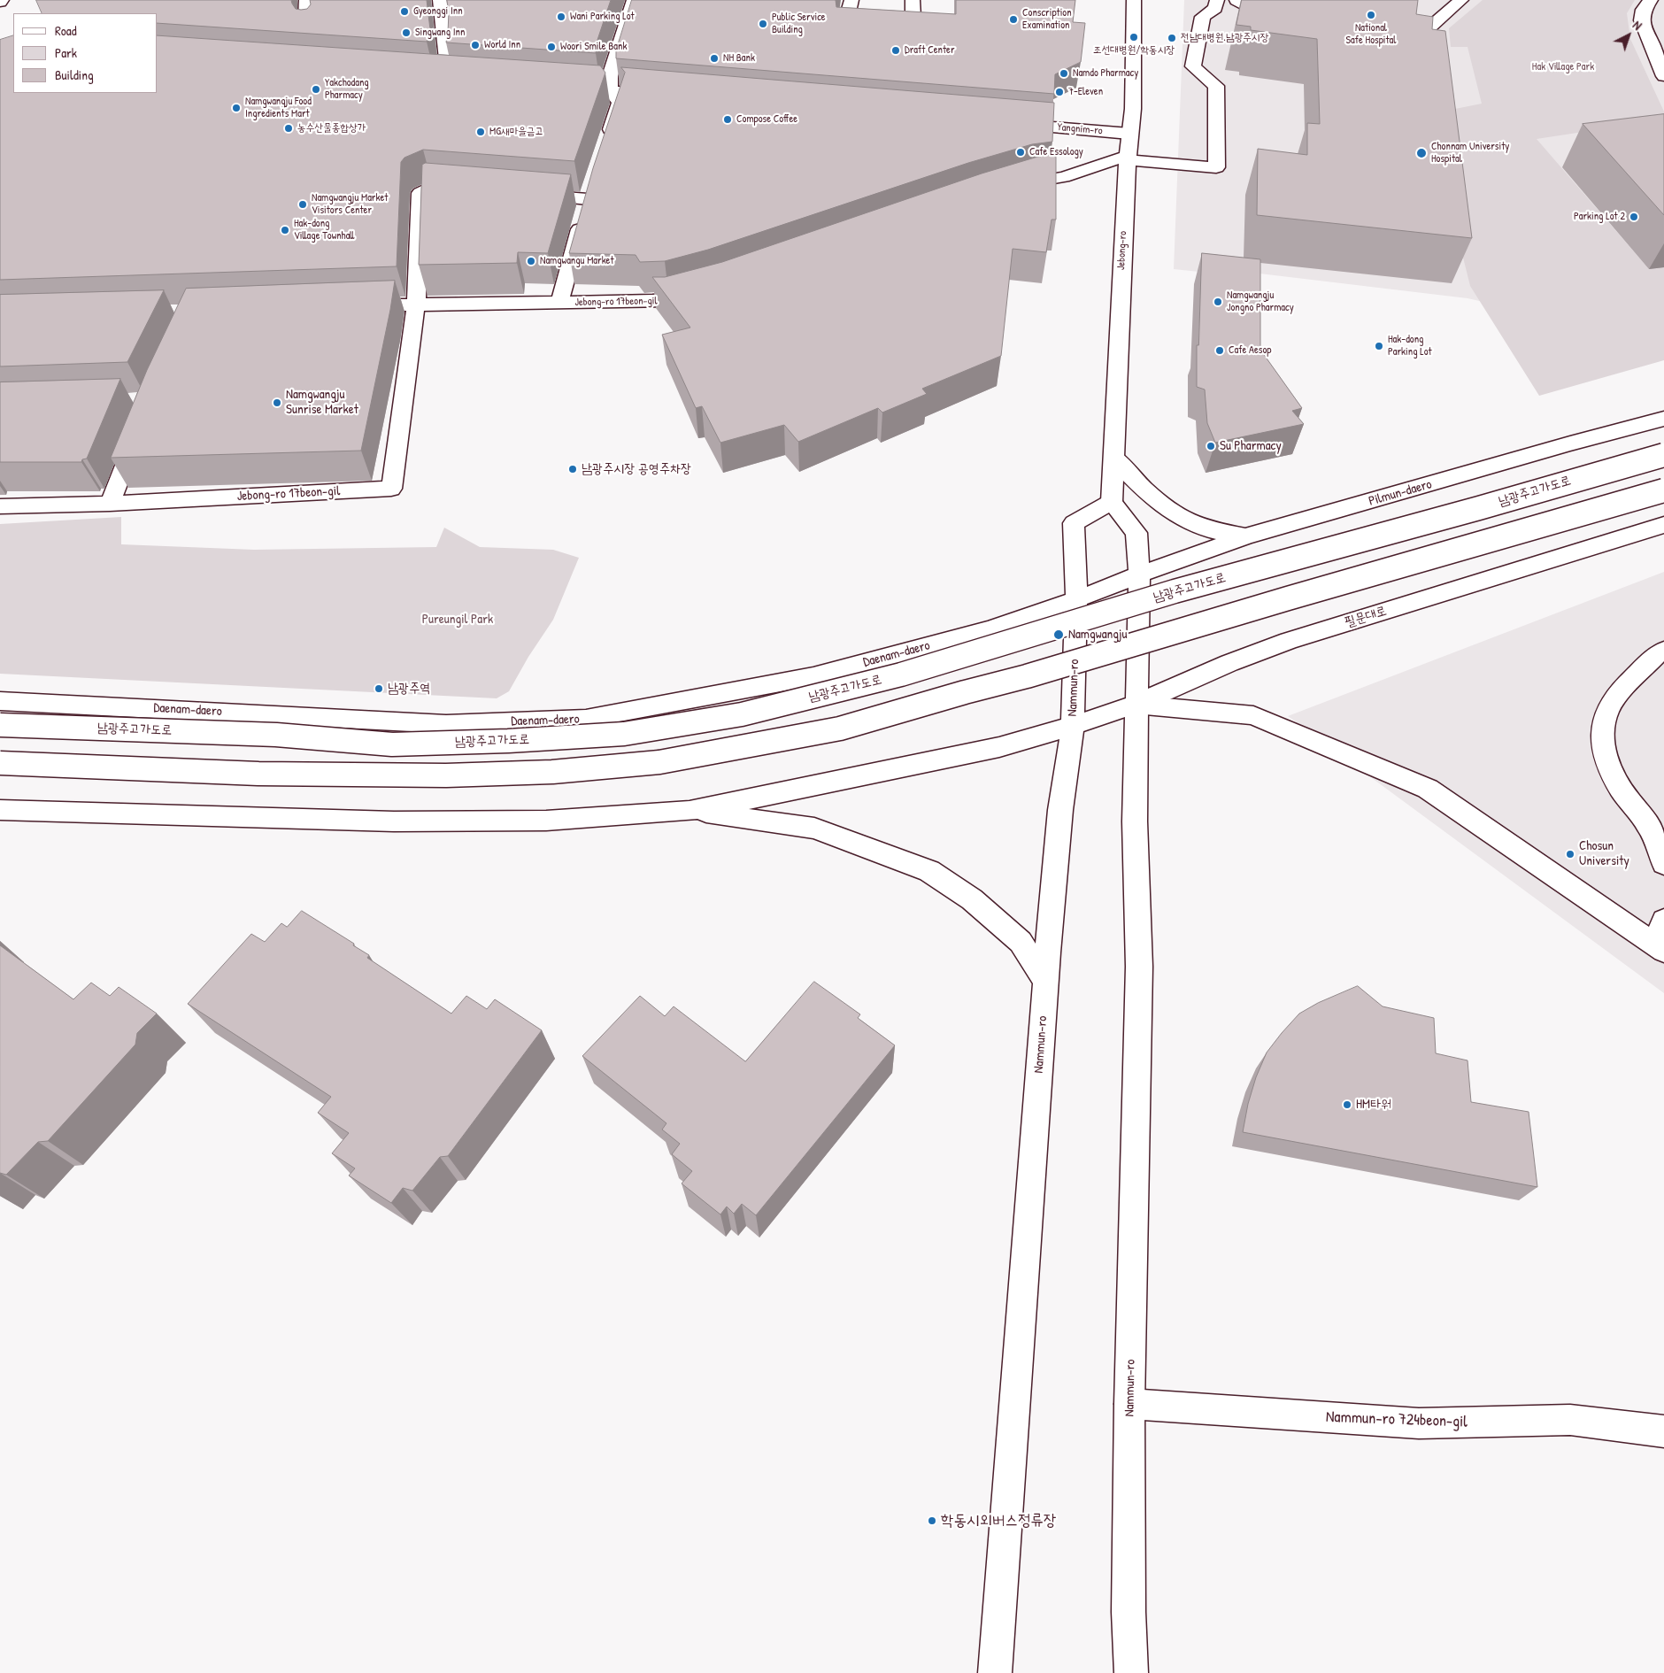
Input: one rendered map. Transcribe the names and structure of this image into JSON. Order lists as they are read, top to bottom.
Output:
{
  "streets": {
    "main road": [
      "Yangnim-ro",
      "Jebong-ro",
      "Jebong-ro 17beon-gil",
      "남광주고가도로",
      "Pilmun-daero",
      "필문대로",
      "Daenam-daero",
      "Nammun-ro",
      "Nammun-ro 724beon-gil"
    ]
  },
  "crossings": [
    ["Yangnim-ro", "Jebong-ro"],
    ["Pilmun-daero", "Nammun-ro"],
    ["필문대로", "Nammun-ro"],
    ["Daenam-daero", "Nammun-ro"],
    ["Nammun-ro", "Nammun-ro 724beon-gil"]
  ],
  "parks": ["Hak Village Park", "Pureungil Park"],
  "places": [
    "Gyeonggi Inn",
    "National Safe Hospital",
    "Wani Parking Lot",
    "Conscription Examination",
    "Public Service Building",
    "Singwang Inn",
    "조선대병원/학동시장",
    "전남대병원.남광주시장",
    "World Inn",
    "Woori Smile Bank",
    "Draft Center",
    "NH Bank",
    "Namdo Pharmacy",
    "Yakchodang Pharmacy",
    "7-Eleven",
    "Namgwangju Food Ingredients Mart",
    "Compose Coffee",
    "농수산물종합상가",
    "MG새마을금고",
    "Cafe Essology",
    "Chonnam University Hospital",
    "Namgwangju Market Visitors Center",
    "Parking Lot 2",
    "Hak-dong Village Townhall",
    "Namgwangu Market",
    "Namgwangju Jongno Pharmacy",
    "Hak-dong Parking Lot",
    "Cafe Aesop",
    "Namgwangju Sunrise Market",
    "Su Pharmacy",
    "남광주시장 공영주차장",
    "Namgwangju",
    "남광주역",
    "Chosun University",
    "HM타워",
    "학동시외버스정류장"
  ],
  "legend": ["Road", "Park", "Building"],
  "north": "top right"
}
